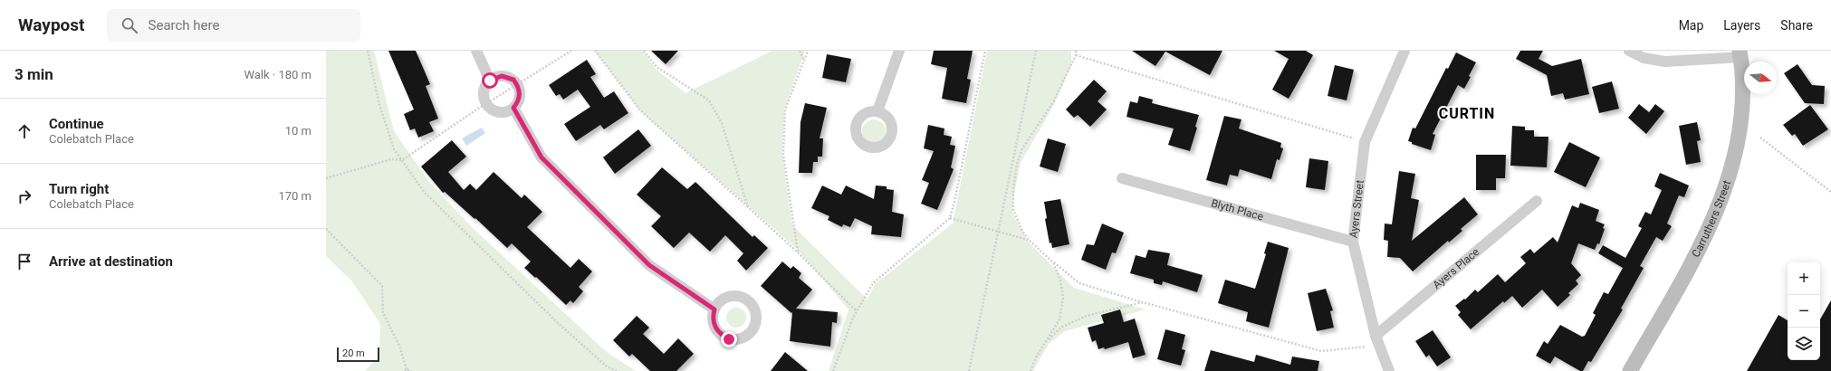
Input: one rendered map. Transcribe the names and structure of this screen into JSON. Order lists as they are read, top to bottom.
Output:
{
  "streets": {
    "main road": ["Carruthers Street"],
    "street": ["Ayers Street", "Blyth Place", "Ayers Place"]
  },
  "crossings": [
    ["Ayers Street", "Blyth Place"],
    ["Ayers Street", "Ayers Place"]
  ],
  "districts": ["CURTIN"],
  "scale_bar": "20 m",
  "north": "right",
  "page": {
    "header": "Waypost",
    "search": "Search here",
    "nav": ["Map", "Layers", "Share"],
    "heading": ["3 min", "Walk · 180 m"],
    "list": [
      ["Continue", "Colebatch Place", "10 m"],
      ["Turn right", "Colebatch Place", "170 m"],
      "Arrive at destination"
    ],
    "map_buttons": ["+", "−"],
    "scale": "20 m"
  }
}
